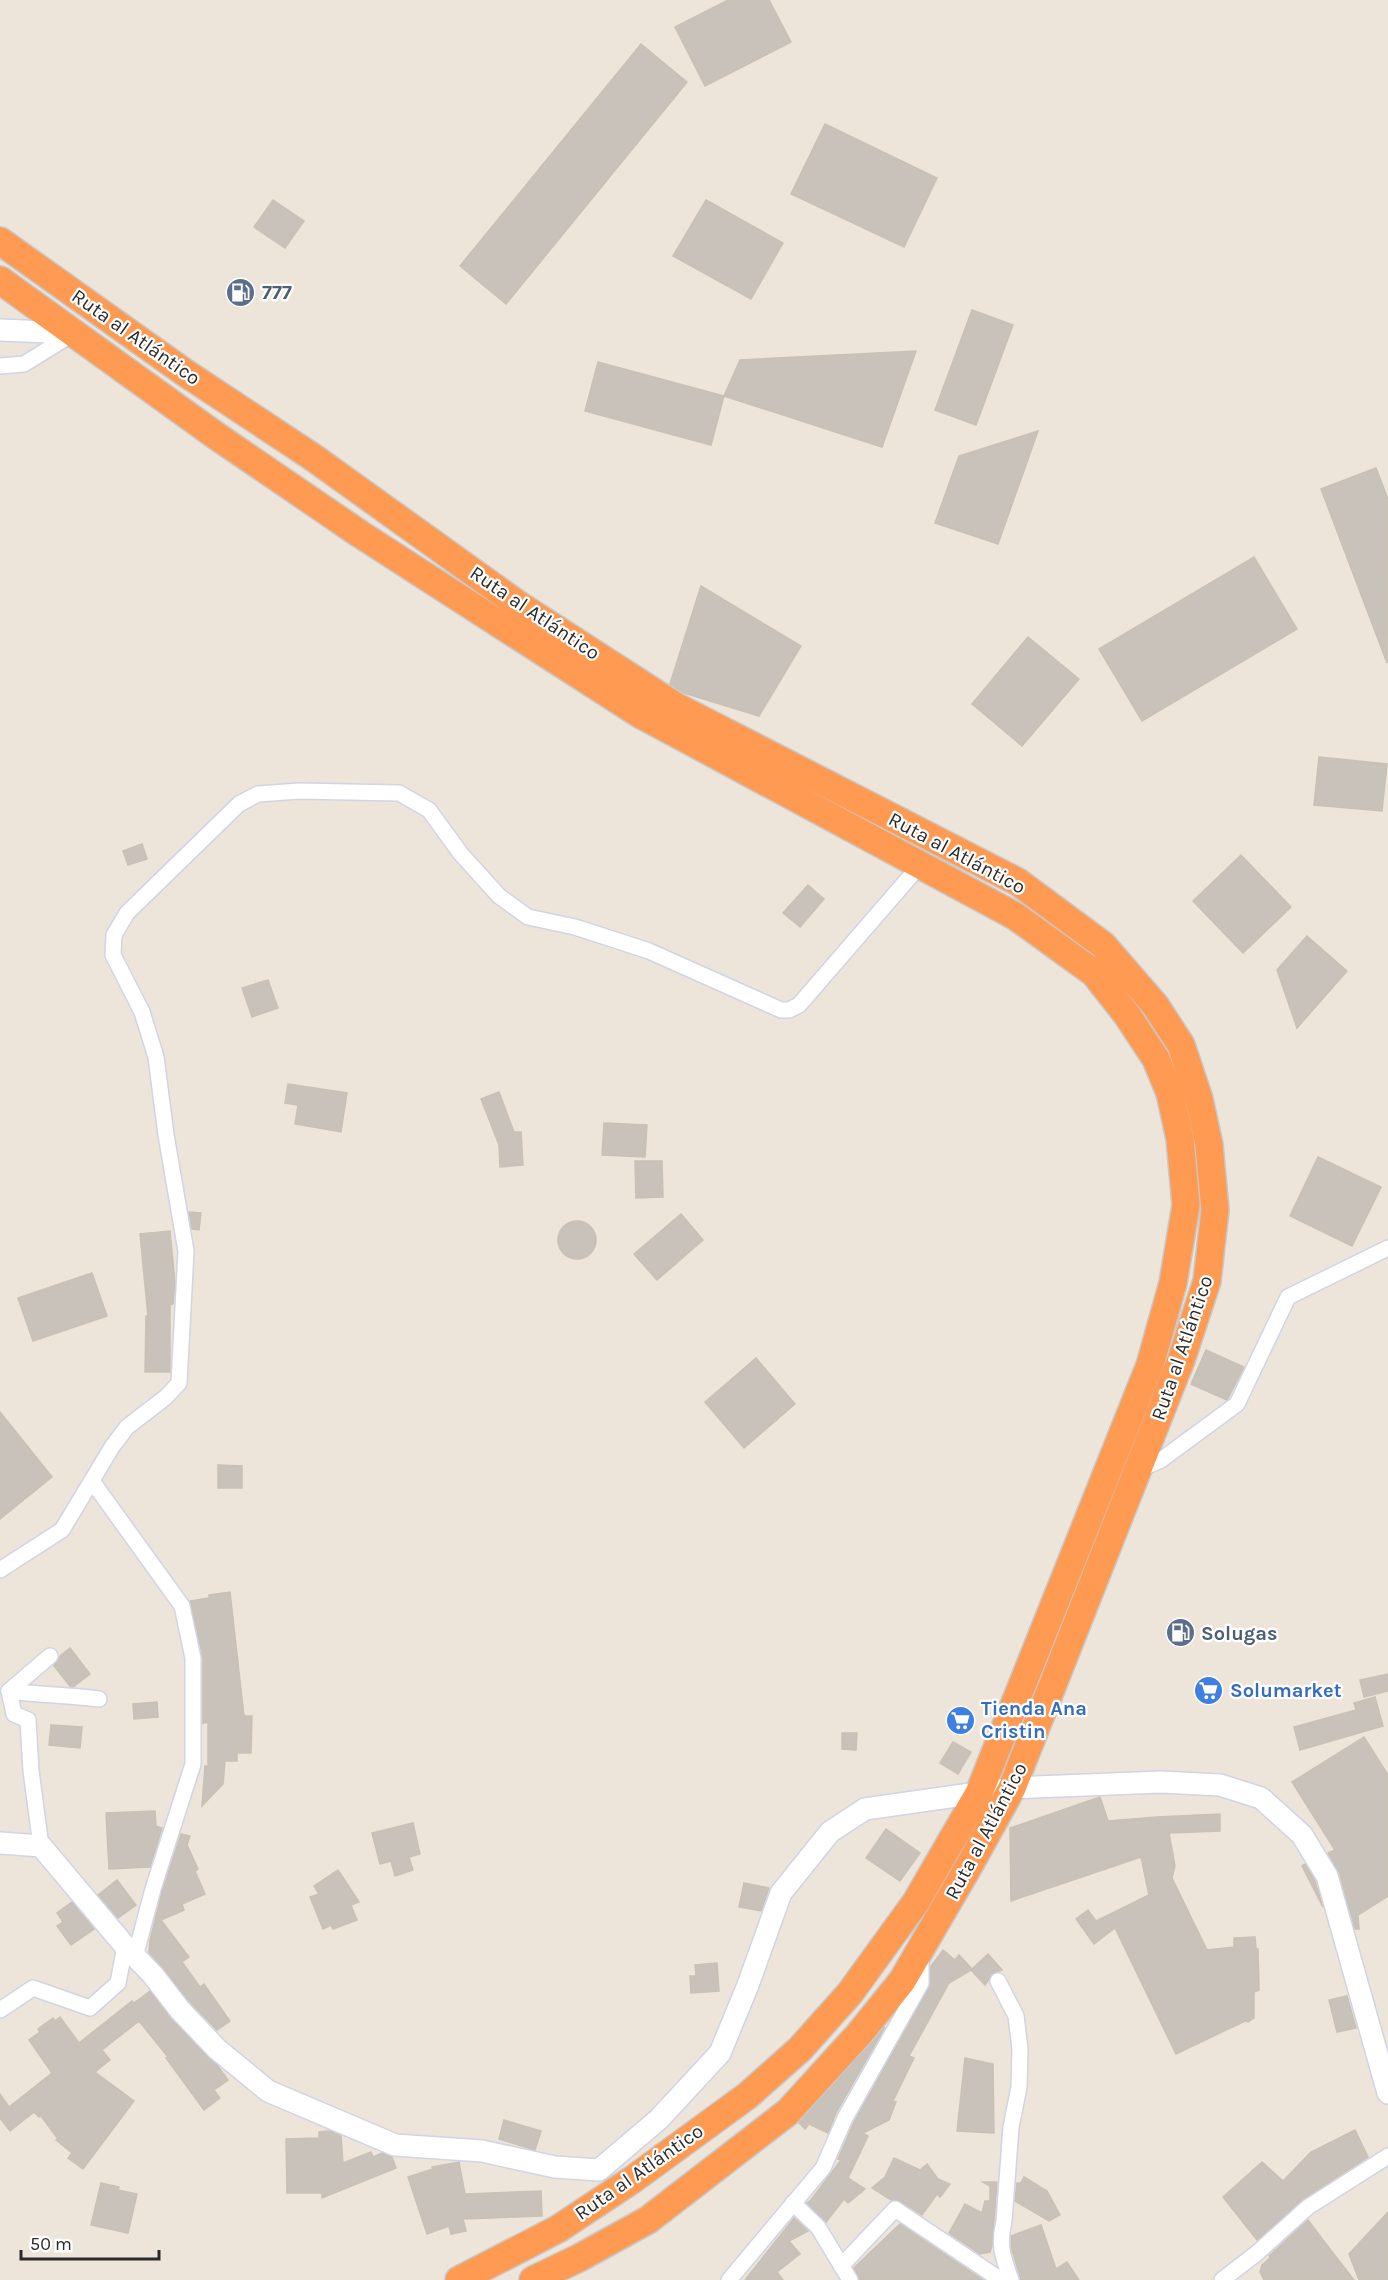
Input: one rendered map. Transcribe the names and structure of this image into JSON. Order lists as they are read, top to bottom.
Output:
{
  "streets": {
    "highway": ["Ruta al Atlántico"]
  },
  "places": {
    "fuel station": ["777", "Solugas"],
    "supermarket": ["Solumarket", "Tienda Ana Cristin"]
  },
  "scale_bar": "50 m"
}
